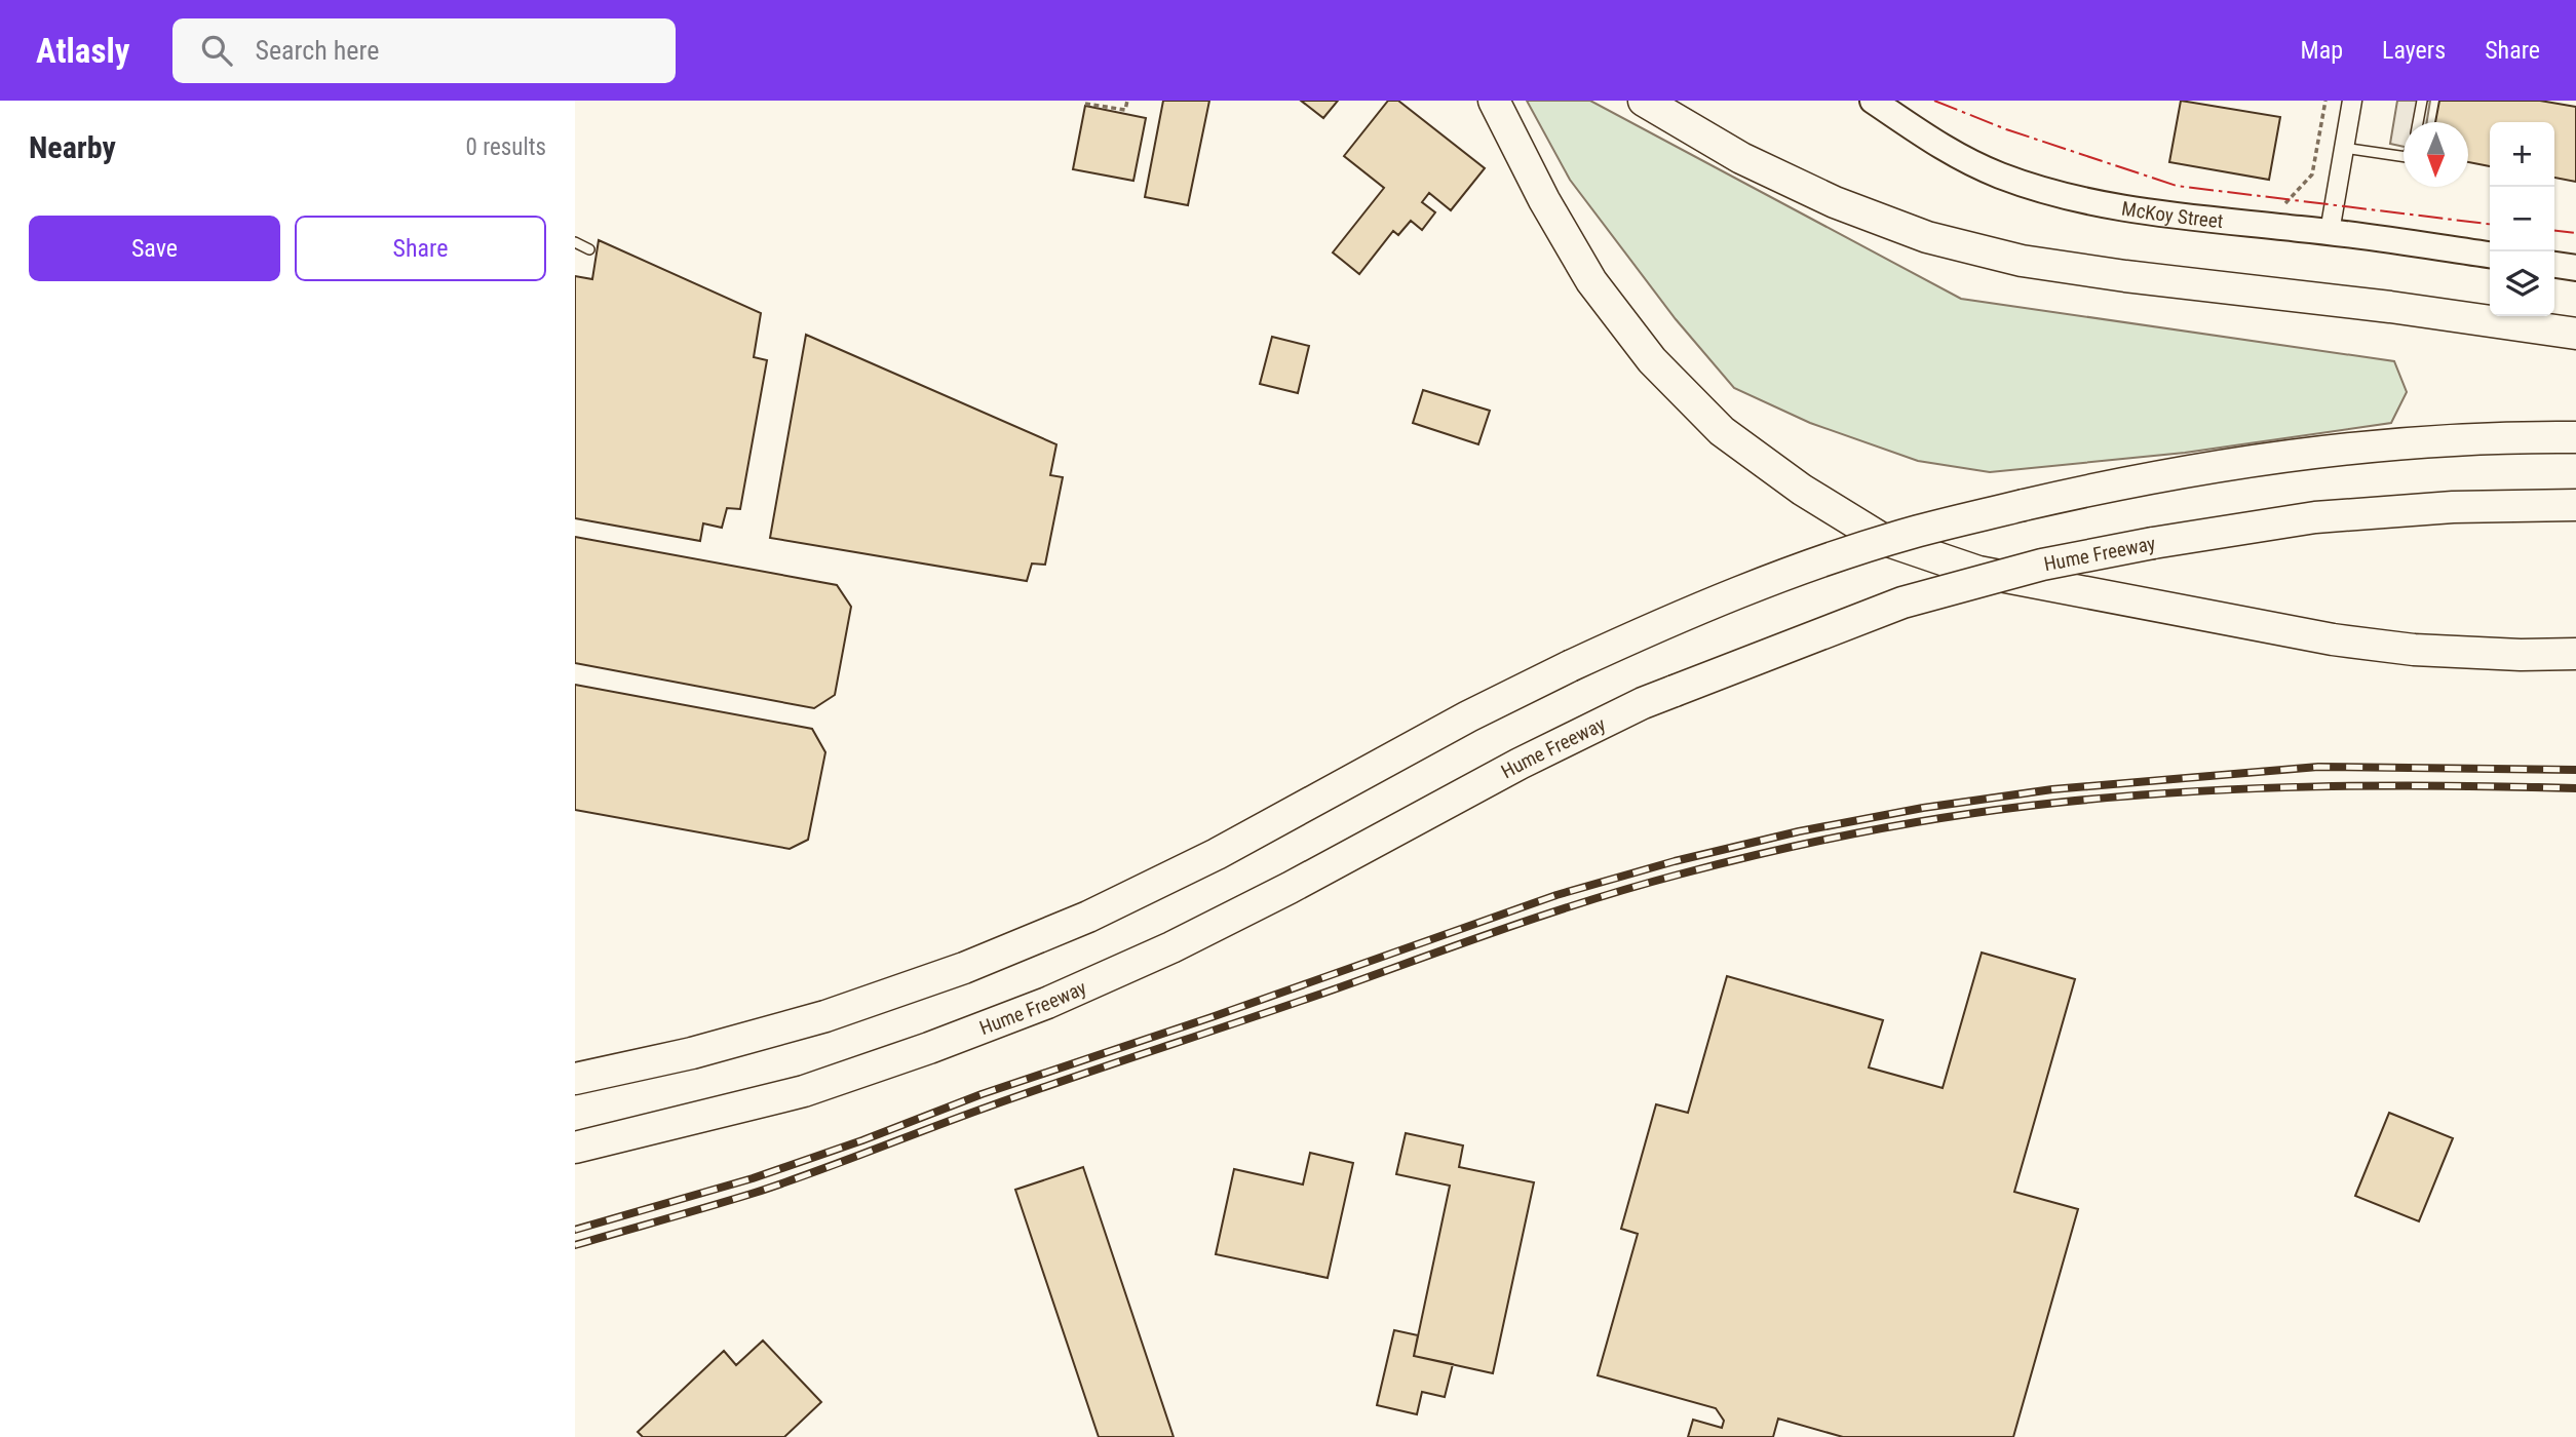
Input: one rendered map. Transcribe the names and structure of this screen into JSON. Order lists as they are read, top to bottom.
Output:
{
  "streets": {
    "highway": ["Hume Freeway"],
    "street": ["McKoy Street"]
  },
  "north": "bottom",
  "page": {
    "header": "Atlasly",
    "search": "Search here",
    "nav": ["Map", "Layers", "Share"],
    "heading": ["Nearby", "0 results"],
    "map_buttons": ["+", "−"],
    "buttons": ["Save", "Share"]
  }
}
